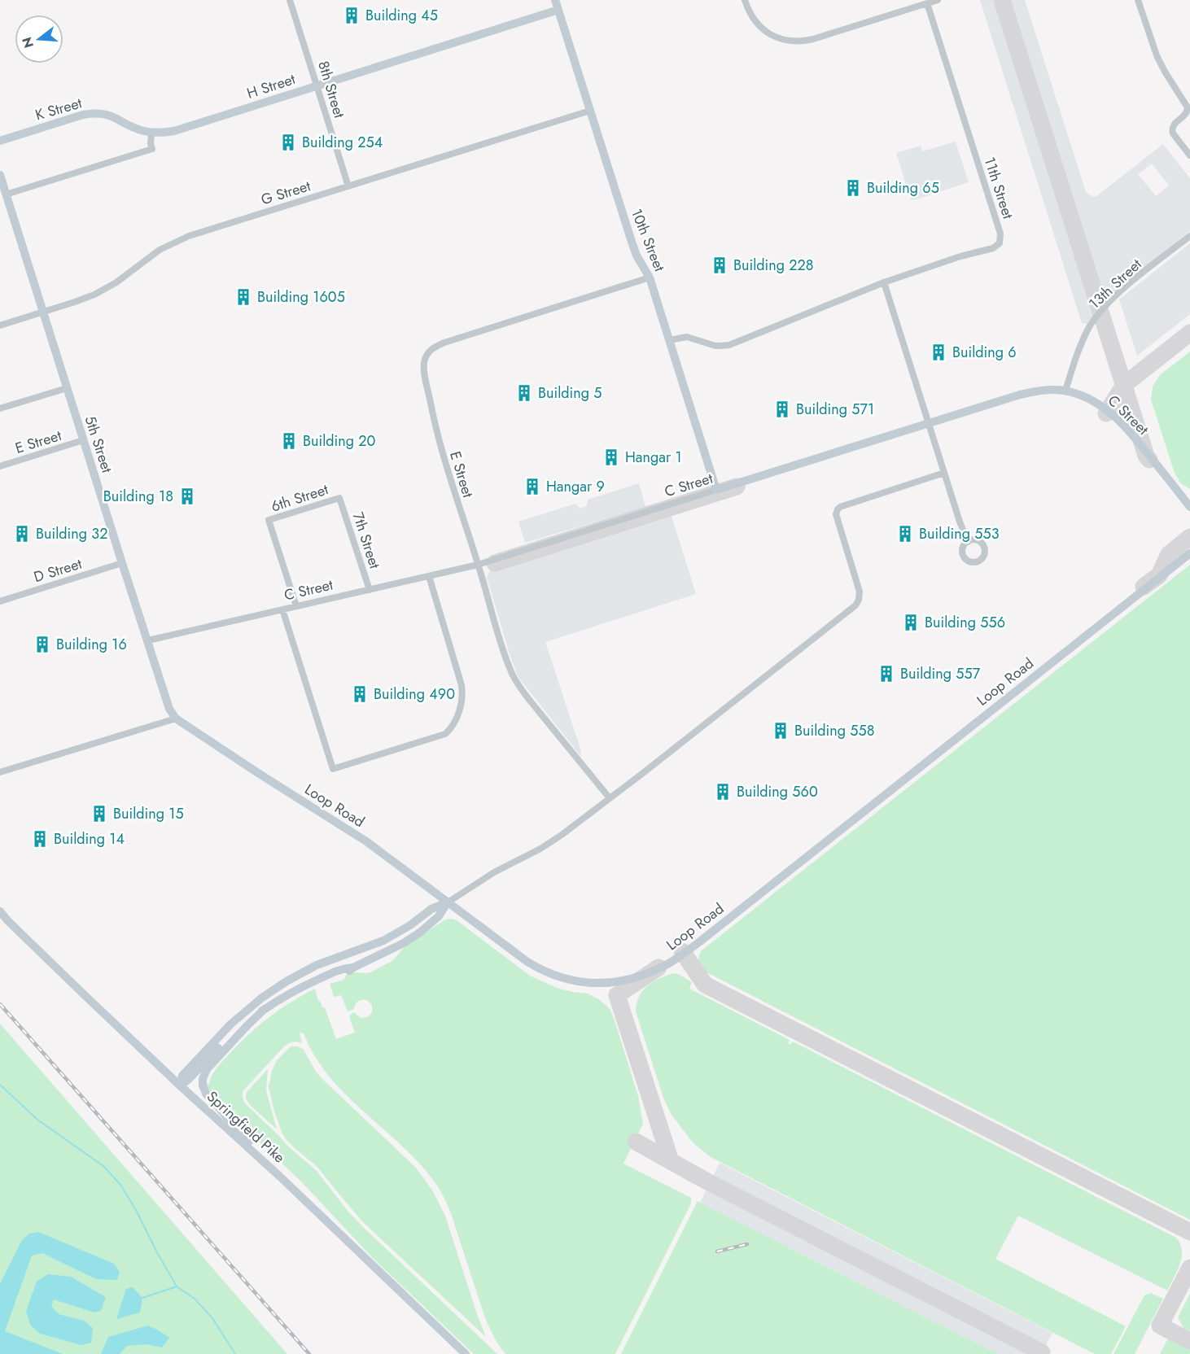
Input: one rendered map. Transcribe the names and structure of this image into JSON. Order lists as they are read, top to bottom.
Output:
{
  "streets": {
    "street": [
      "H Street",
      "8th Street",
      "K Street",
      "11th Street",
      "G Street",
      "10th Street",
      "13th Street",
      "C Street",
      "E Street",
      "5th Street",
      "6th Street",
      "7th Street",
      "D Street",
      "Loop Road",
      "Springfield Pike"
    ]
  },
  "crossings": [
    ["H Street", "8th Street"],
    ["H Street", "K Street"],
    ["H Street", "10th Street"],
    ["8th Street", "G Street"],
    ["11th Street", "10th Street"],
    ["G Street", "10th Street"],
    ["G Street", "5th Street"],
    ["10th Street", "C Street"],
    ["10th Street", "E Street"],
    ["13th Street", "C Street"],
    ["C Street", "E Street"],
    ["C Street", "5th Street"],
    ["C Street", "6th Street"],
    ["C Street", "7th Street"],
    ["E Street", "5th Street"],
    ["5th Street", "D Street"],
    ["5th Street", "Loop Road"],
    ["6th Street", "7th Street"]
  ],
  "places": {
    "building": [
      "Building 45",
      "Building 254",
      "Building 65",
      "Building 228",
      "Building 1605",
      "Building 6",
      "Building 5",
      "Building 571",
      "Building 20",
      "Hangar 1",
      "Hangar 9",
      "Building 18",
      "Building 32",
      "Building 553",
      "Building 556",
      "Building 16",
      "Building 557",
      "Building 490",
      "Building 558",
      "Building 560",
      "Building 15",
      "Building 14"
    ]
  },
  "north": "left"
}
